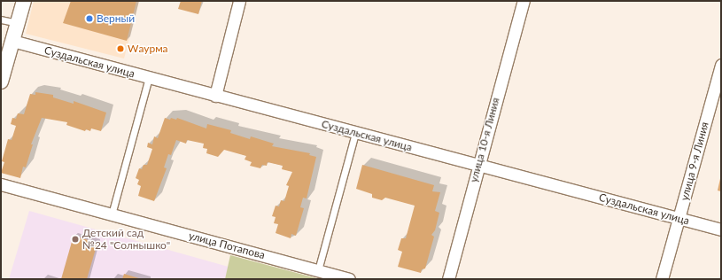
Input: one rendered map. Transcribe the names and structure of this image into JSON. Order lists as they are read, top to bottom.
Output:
{
  "streets": {
    "street": [
      "Суздальская улица",
      "улица 10-я Линия",
      "улица 9-я Линия",
      "улица Потапова"
    ]
  },
  "crossings": [
    ["Суздальская улица", "улица 10-я Линия"],
    ["Суздальская улица", "улица 9-я Линия"]
  ],
  "places": ["Верный", "Wаурма", "Детский сад №24 \"Солнышко\""]
}
